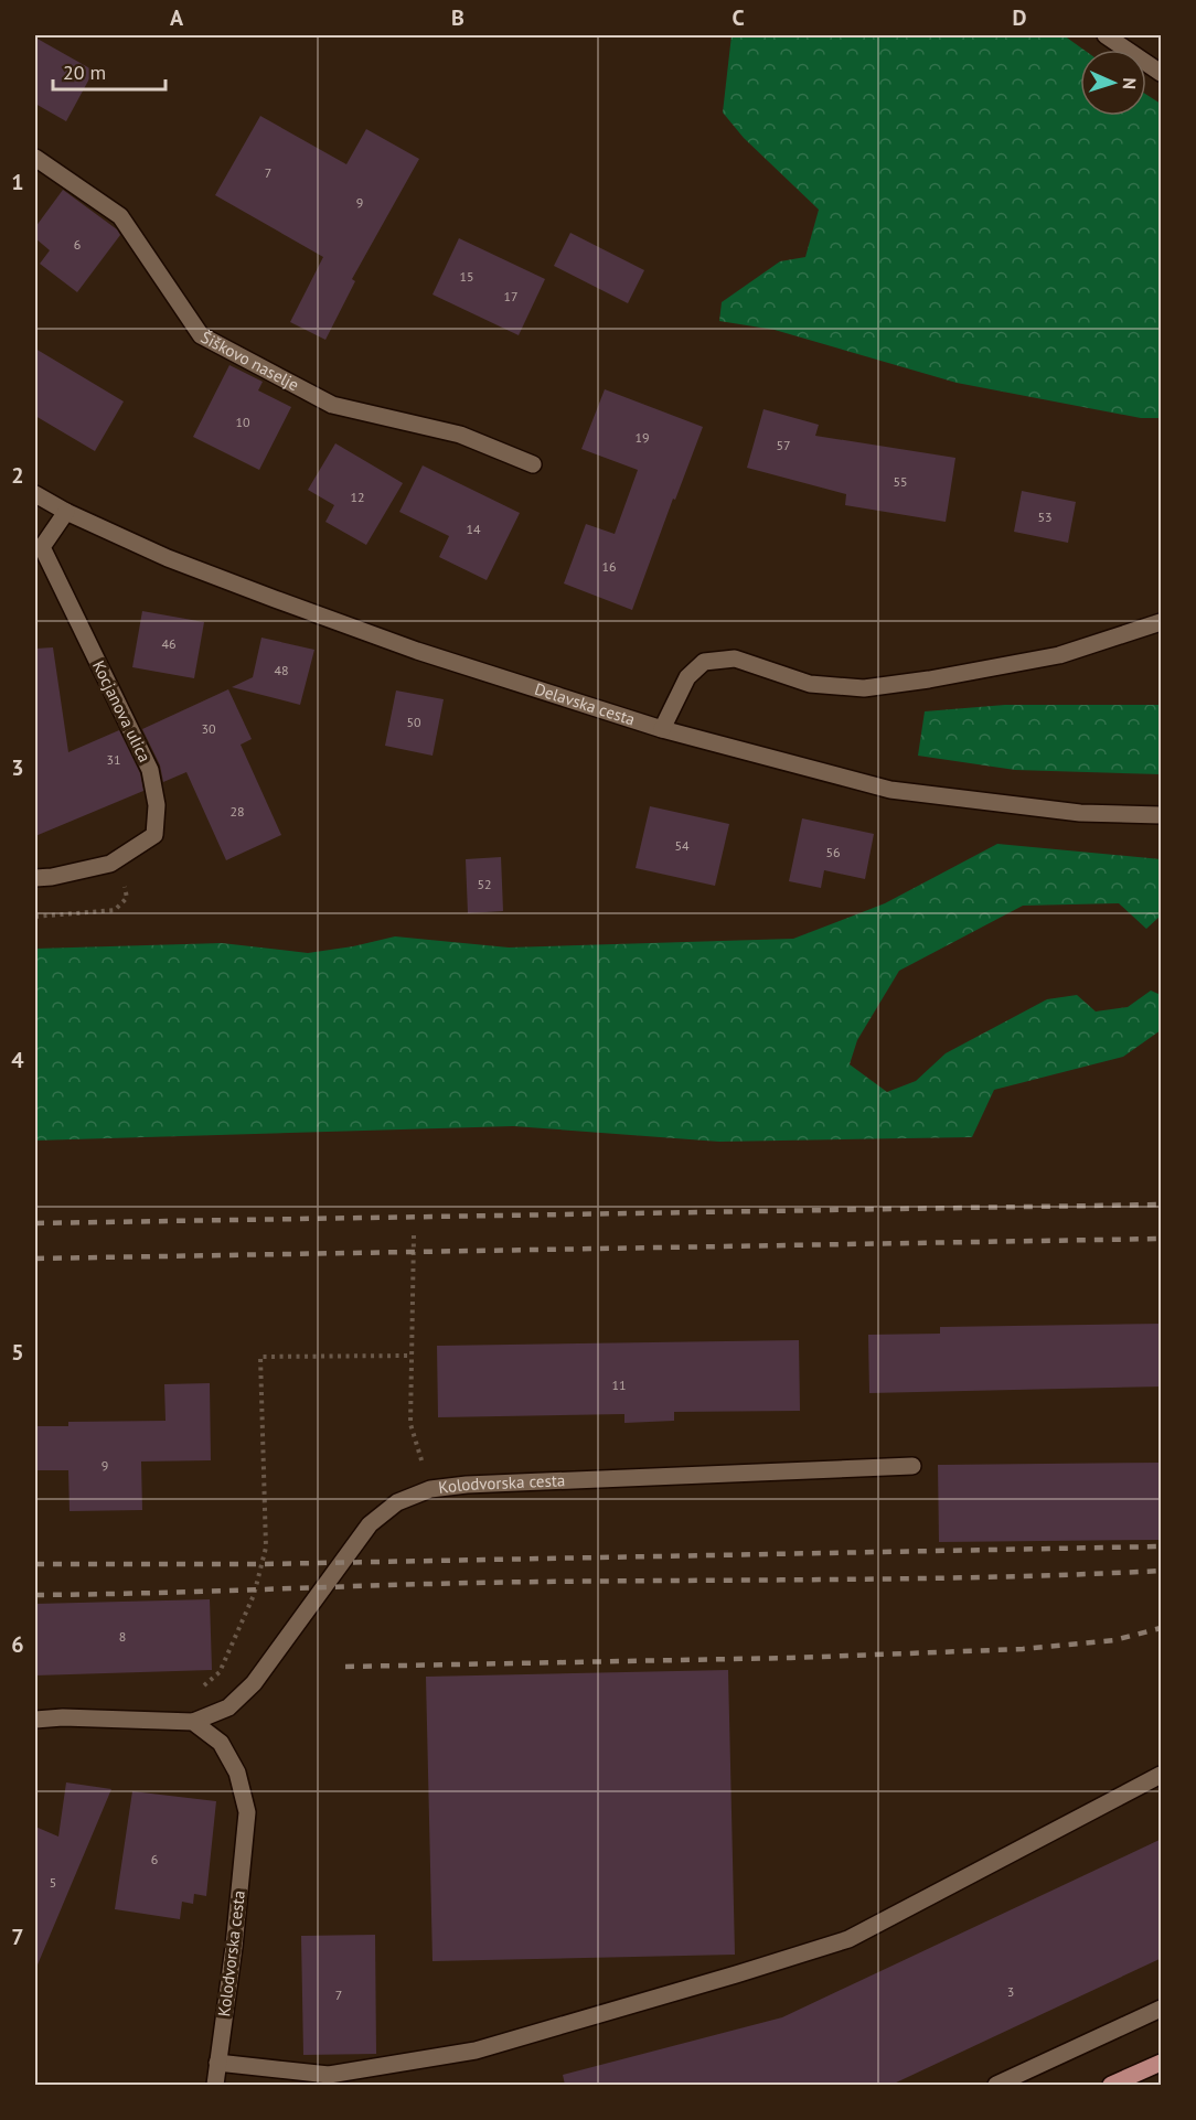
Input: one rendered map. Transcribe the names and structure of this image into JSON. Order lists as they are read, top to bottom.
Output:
{
  "streets": {
    "street": [
      "Šiškovo naselje",
      "Delavska cesta",
      "Kocjanova ulica",
      "Kolodvorska cesta"
    ]
  },
  "crossings": [
    ["Delavska cesta", "Kocjanova ulica"]
  ],
  "house_numbers": [
    "7",
    "9",
    "6",
    "15",
    "17",
    "10",
    "19",
    "57",
    "55",
    "12",
    "53",
    "14",
    "16",
    "46",
    "48",
    "50",
    "30",
    "31",
    "28",
    "54",
    "56",
    "52",
    "11",
    "9",
    "8",
    "6",
    "5",
    "3",
    "7"
  ],
  "scale_bar": "20 m",
  "north": "right",
  "grid": {
    "columns": [
      "A",
      "B",
      "C",
      "D"
    ],
    "rows": [
      "1",
      "2",
      "3",
      "4",
      "5",
      "6",
      "7"
    ]
  }
}
